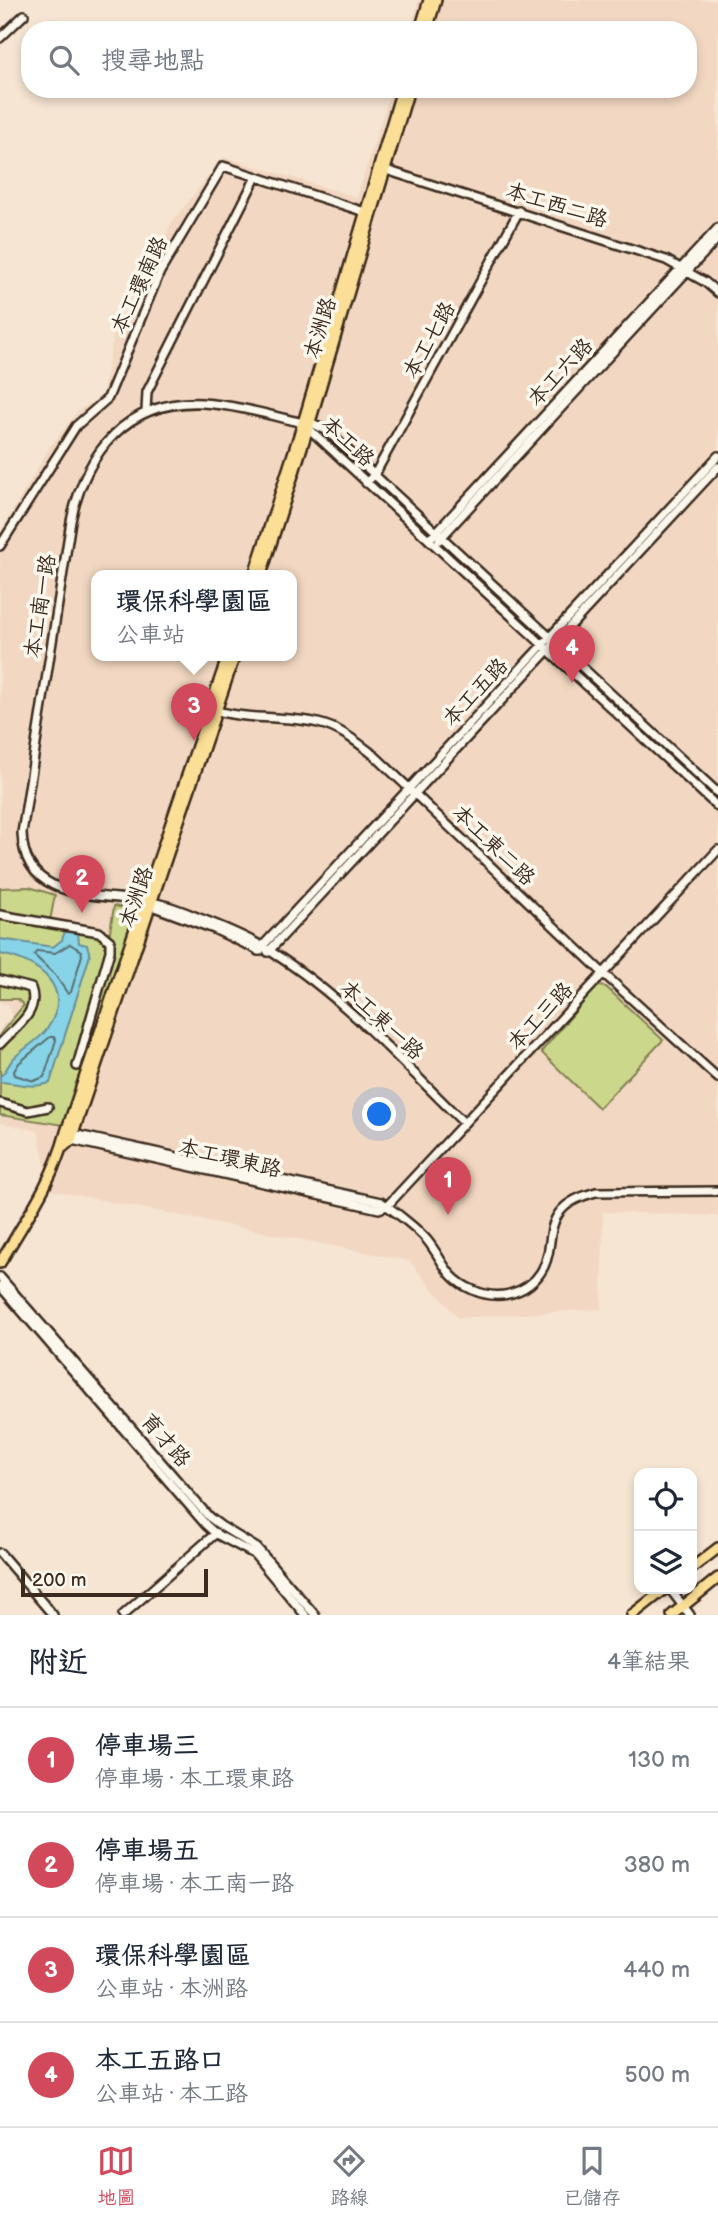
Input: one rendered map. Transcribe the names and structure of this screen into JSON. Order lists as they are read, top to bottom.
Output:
{
  "streets": {
    "main road": ["本洲路"],
    "street": [
      "本工西二路",
      "本工環南路",
      "本工七路",
      "本工六路",
      "本工路",
      "本工南一路",
      "本工五路",
      "本工東二路",
      "本工三路",
      "本工東一路",
      "本工環東路",
      "育才路"
    ]
  },
  "crossings": [
    ["本工西二路", "本洲路"],
    ["本工西二路", "本工七路"],
    ["本工西二路", "本工六路"],
    ["本工環南路", "本洲路"],
    ["本洲路", "本工路"],
    ["本洲路", "本工南一路"],
    ["本洲路", "本工東二路"],
    ["本洲路", "本工東一路"],
    ["本洲路", "本工環東路"],
    ["本工七路", "本工路"],
    ["本工六路", "本工路"],
    ["本工路", "本工南一路"],
    ["本工路", "本工五路"],
    ["本工南一路", "本工東一路"],
    ["本工五路", "本工東二路"],
    ["本工五路", "本工東一路"],
    ["本工東二路", "本工三路"],
    ["本工三路", "本工東一路"],
    ["本工三路", "本工環東路"]
  ],
  "scale_bar": "200 m",
  "page": {
    "search": "搜尋地點",
    "popup": ["環保科學園區", "公車站"],
    "pins": [
      "4",
      "3",
      "2",
      "1"
    ],
    "scale": "200 m",
    "heading": ["附近", "4筆結果"],
    "list": [
      {
        "mark": "1",
        "name": "停車場三",
        "note": "停車場 · 本工環東路",
        "value": "130 m"
      },
      {
        "mark": "2",
        "name": "停車場五",
        "note": "停車場 · 本工南一路",
        "value": "380 m"
      },
      {
        "mark": "3",
        "name": "環保科學園區",
        "note": "公車站 · 本洲路",
        "value": "440 m"
      },
      {
        "mark": "4",
        "name": "本工五路口",
        "note": "公車站 · 本工路",
        "value": "500 m"
      }
    ],
    "nav": ["地圖", "路線", "已儲存"]
  }
}
